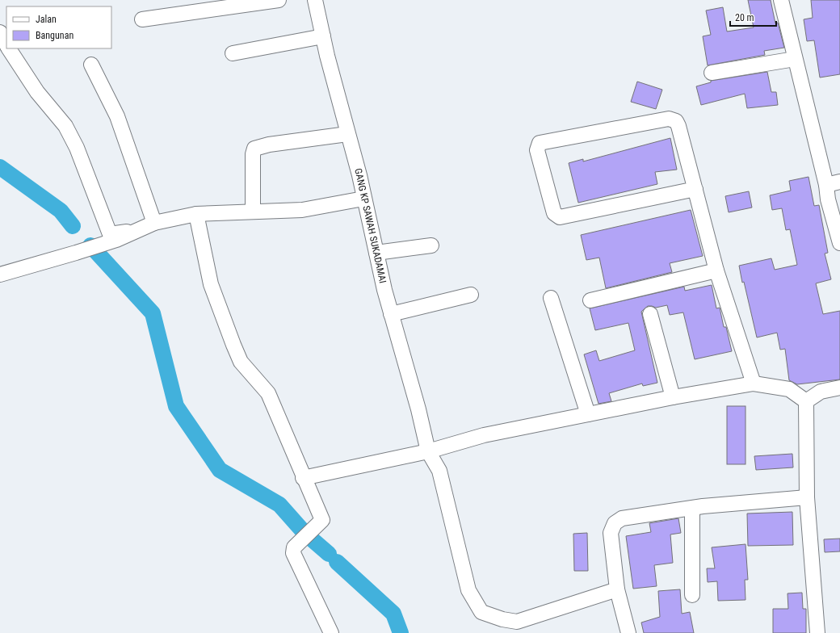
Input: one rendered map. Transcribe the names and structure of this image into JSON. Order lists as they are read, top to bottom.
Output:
{
  "streets": {
    "street": ["GANG KP SAWAH SUKADAMAI"]
  },
  "legend": ["Jalan", "Bangunan"],
  "scale_bar": "20 m"
}
